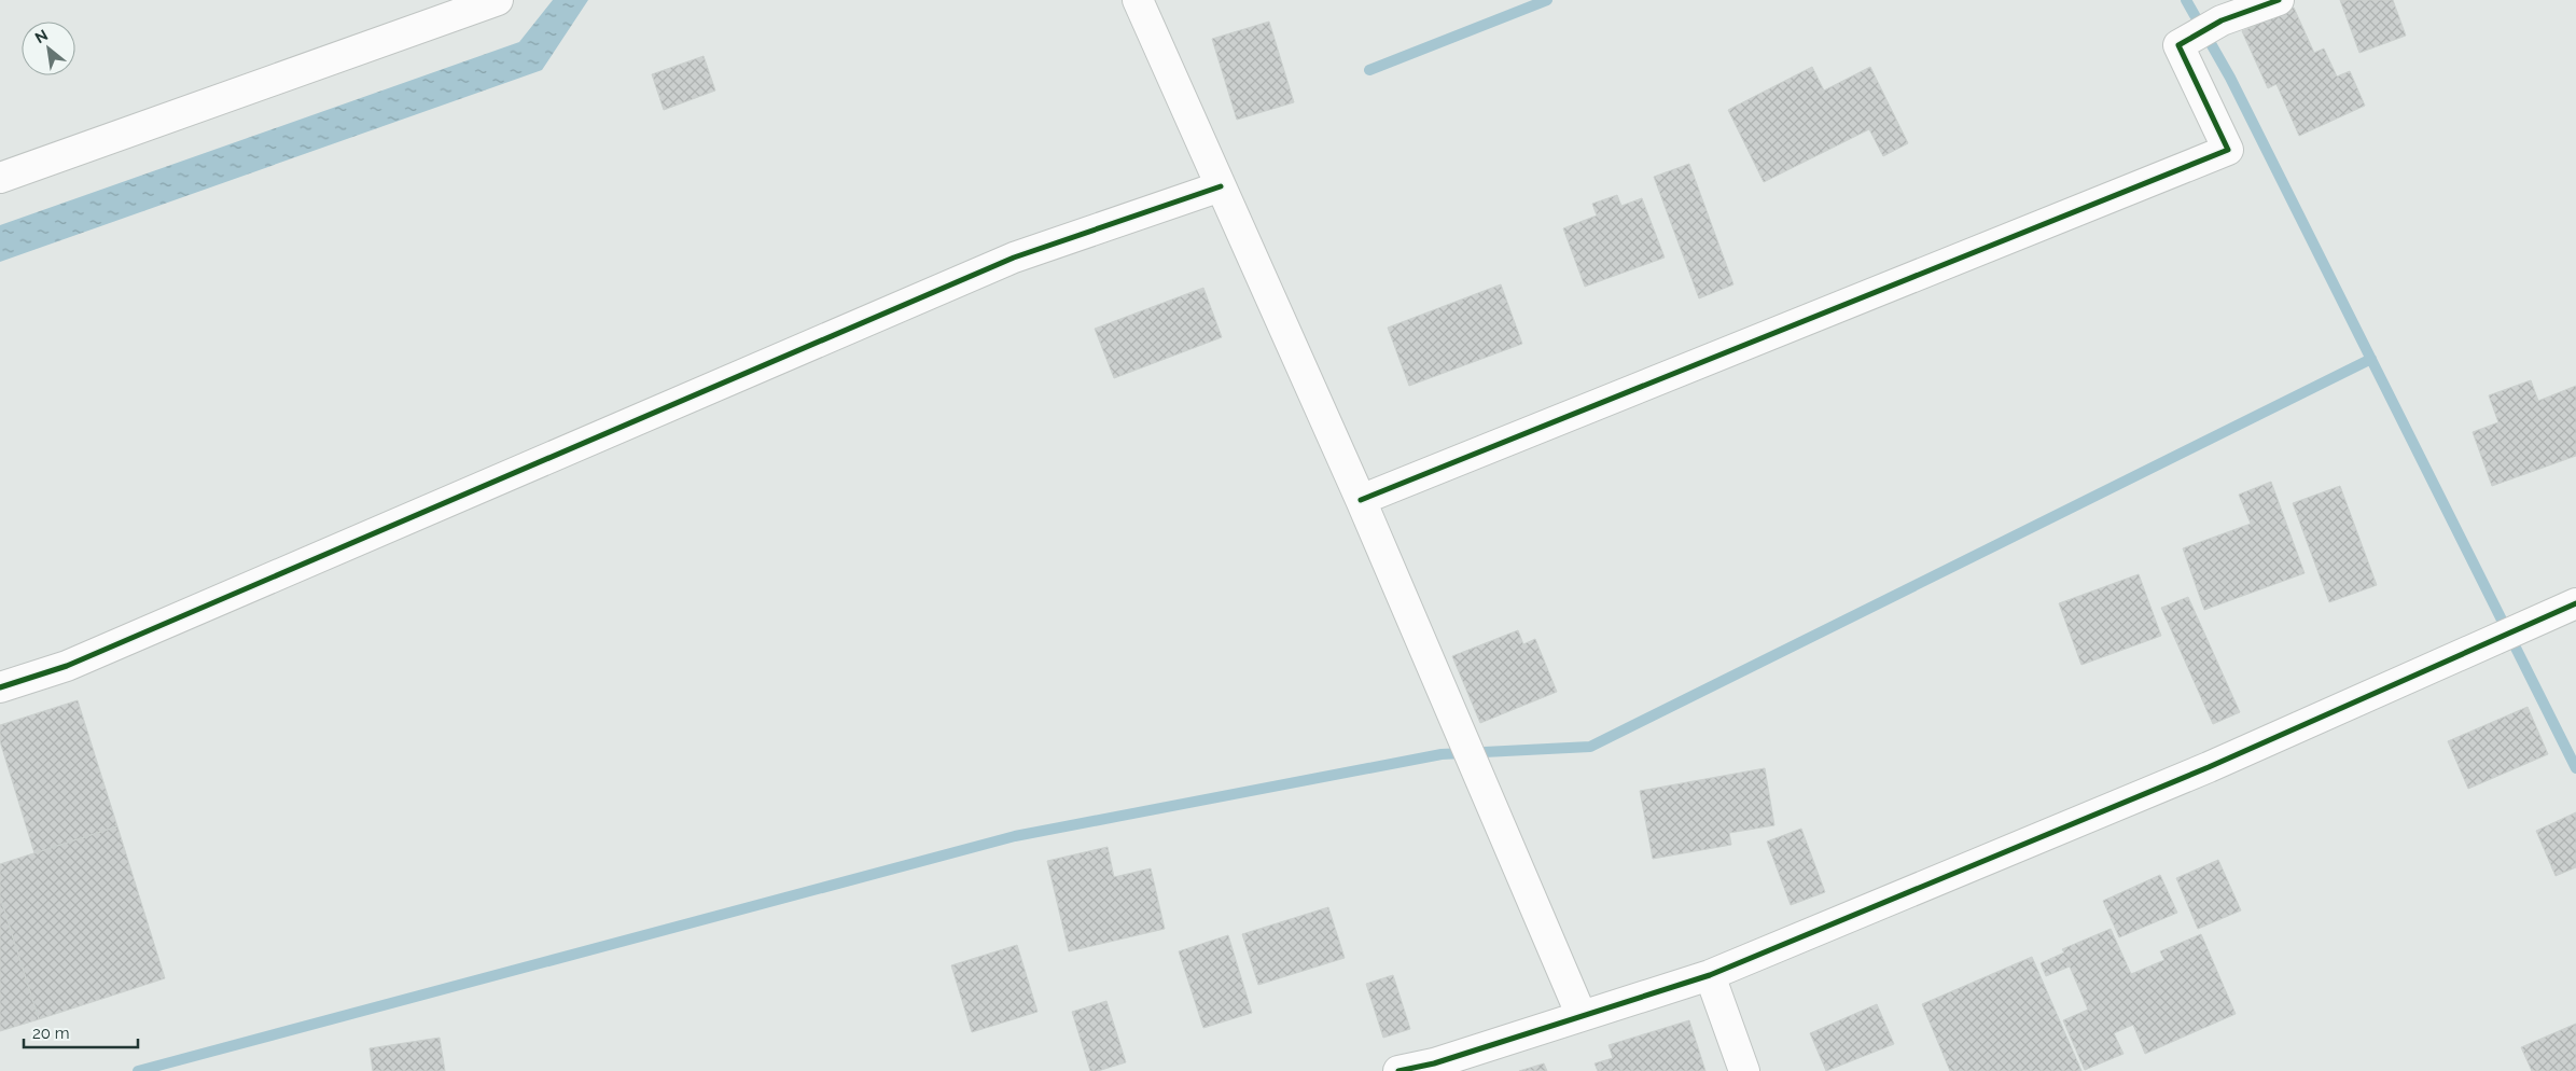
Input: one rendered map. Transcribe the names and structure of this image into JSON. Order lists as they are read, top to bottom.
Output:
{
  "scale_bar": "20 m",
  "north": "top left"
}
